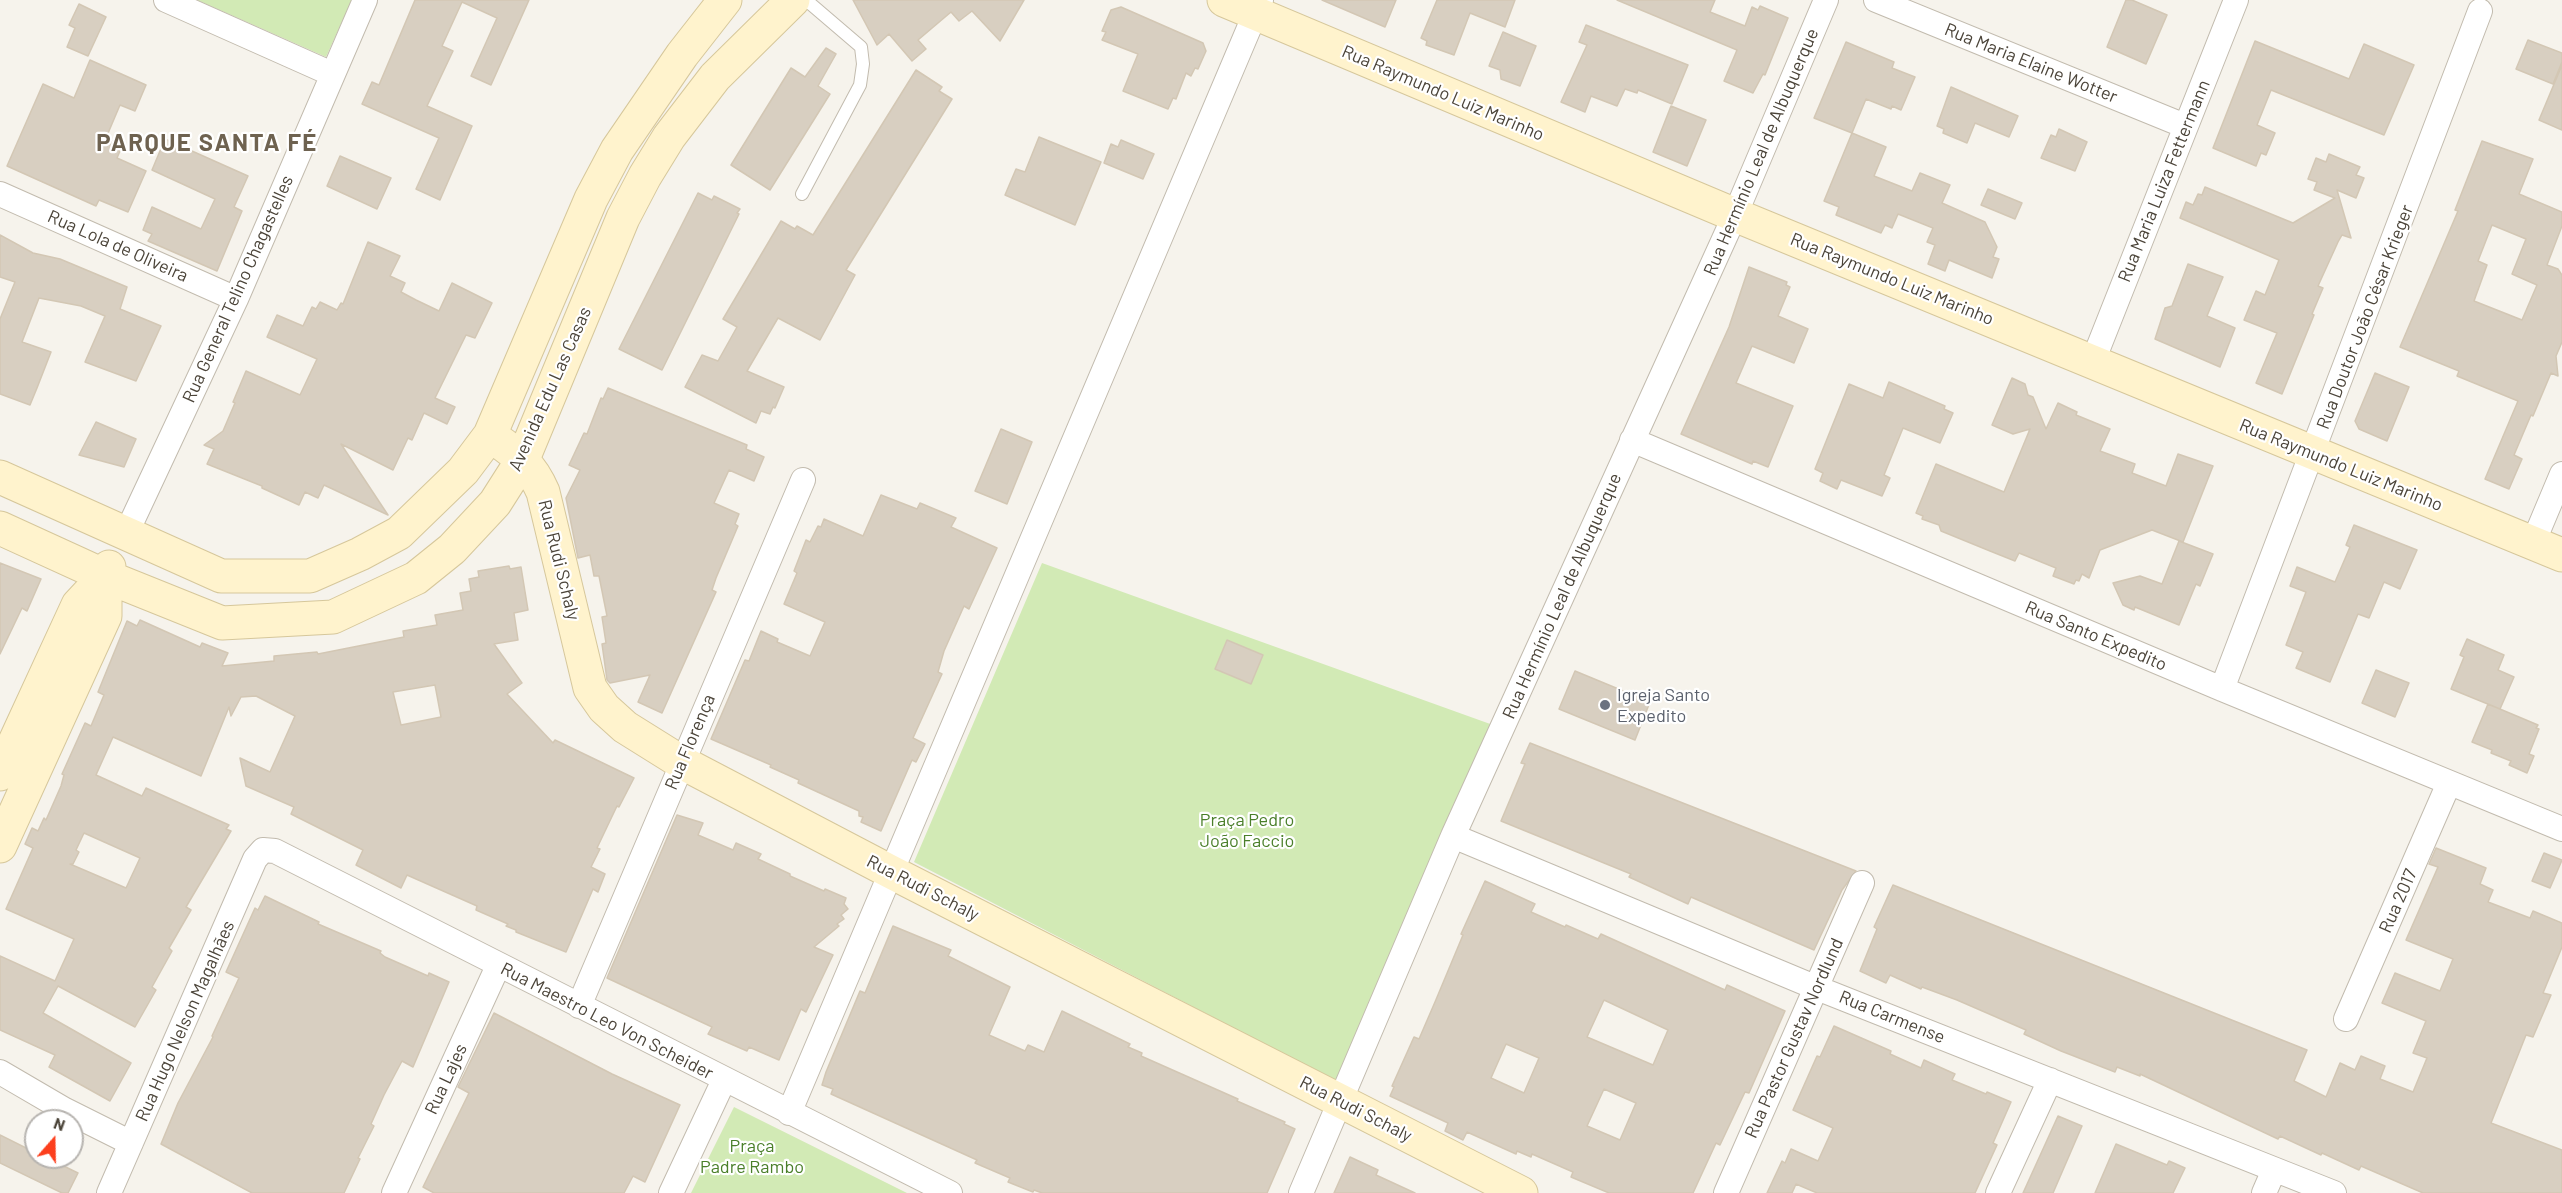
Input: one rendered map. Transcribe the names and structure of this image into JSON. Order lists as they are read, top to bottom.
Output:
{
  "streets": {
    "street": [
      "Rua Maria Elaine Wotter",
      "Rua Raymundo Luiz Marinho",
      "Rua Hermínio Leal de Albuquerque",
      "Rua Maria Luiza Fettermann",
      "Rua Lola de Oliveira",
      "Rua General Telino Chagastelles",
      "Rua Doutor João César Krieger",
      "Avenida Edu Las Casas",
      "Rua Rudi Schaly",
      "Rua Santo Expedito",
      "Rua Florença",
      "Rua 2017",
      "Rua Carmense",
      "Rua Hugo Nelson Magalhães",
      "Rua Maestro Leo Von Scheider",
      "Rua Pastor Gustav Nordlund",
      "Rua Lajes"
    ]
  },
  "crossings": [
    ["Rua Maria Elaine Wotter", "Rua Maria Luiza Fettermann"],
    ["Rua Raymundo Luiz Marinho", "Rua Hermínio Leal de Albuquerque"],
    ["Rua Raymundo Luiz Marinho", "Rua Maria Luiza Fettermann"],
    ["Rua Raymundo Luiz Marinho", "Rua Doutor João César Krieger"],
    ["Rua Hermínio Leal de Albuquerque", "Rua Rudi Schaly"],
    ["Rua Hermínio Leal de Albuquerque", "Rua Santo Expedito"],
    ["Rua Hermínio Leal de Albuquerque", "Rua Carmense"],
    ["Rua Lola de Oliveira", "Rua General Telino Chagastelles"],
    ["Rua General Telino Chagastelles", "Avenida Edu Las Casas"],
    ["Rua Doutor João César Krieger", "Rua Santo Expedito"],
    ["Avenida Edu Las Casas", "Rua Rudi Schaly"],
    ["Rua Rudi Schaly", "Rua Florença"],
    ["Rua Santo Expedito", "Rua 2017"],
    ["Rua Florença", "Rua Maestro Leo Von Scheider"],
    ["Rua Carmense", "Rua Pastor Gustav Nordlund"],
    ["Rua Hugo Nelson Magalhães", "Rua Maestro Leo Von Scheider"],
    ["Rua Maestro Leo Von Scheider", "Rua Lajes"]
  ],
  "districts": ["PARQUE SANTA FÉ"],
  "parks": ["Praça Pedro João Faccio", "Praça Padre Rambo"],
  "places": ["Igreja Santo Expedito"],
  "north": "top"
}
